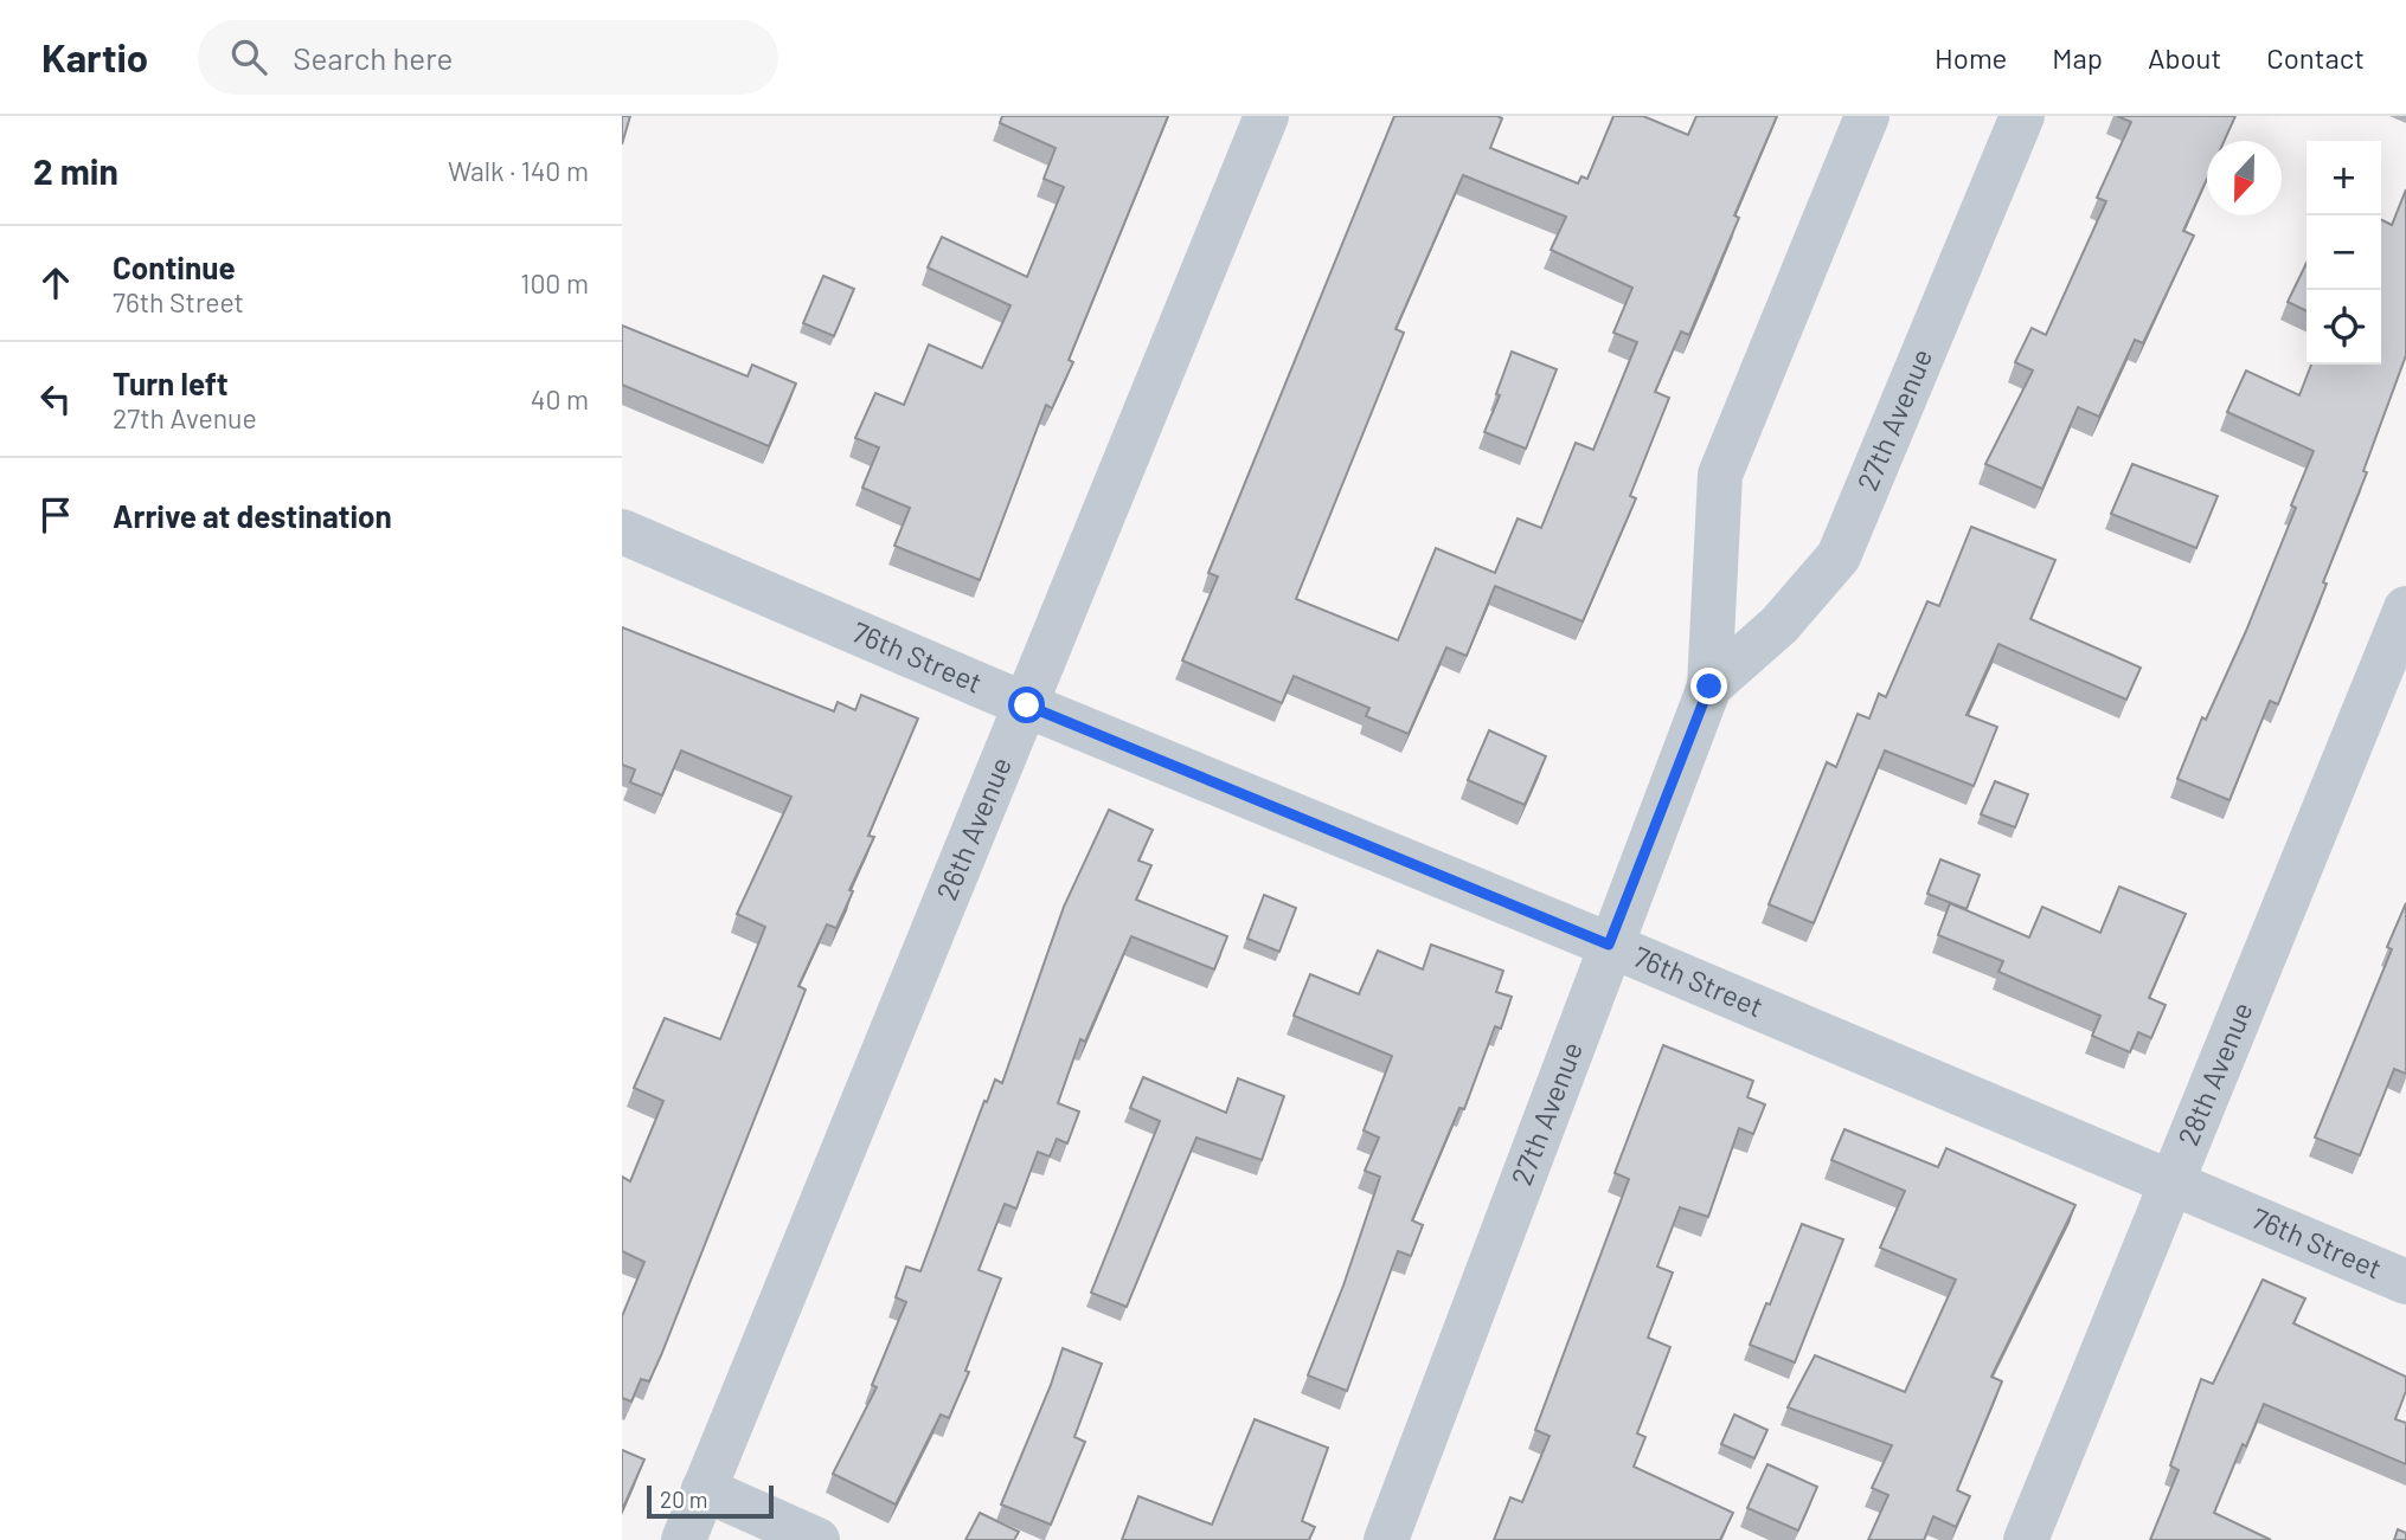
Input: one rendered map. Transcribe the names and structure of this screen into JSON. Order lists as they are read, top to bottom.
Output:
{
  "streets": {
    "street": [
      "27th Avenue",
      "76th Street",
      "26th Avenue",
      "28th Avenue"
    ]
  },
  "crossings": [
    ["27th Avenue", "76th Street"],
    ["76th Street", "26th Avenue"],
    ["76th Street", "28th Avenue"]
  ],
  "scale_bar": "20 m",
  "north": "bottom",
  "page": {
    "header": "Kartio",
    "search": "Search here",
    "nav": [
      "Home",
      "Map",
      "About",
      "Contact"
    ],
    "heading": ["2 min", "Walk · 140 m"],
    "map_buttons": ["+", "−"],
    "list": [
      ["Continue", "76th Street", "100 m"],
      ["Turn left", "27th Avenue", "40 m"],
      "Arrive at destination"
    ],
    "scale": "20 m"
  }
}
